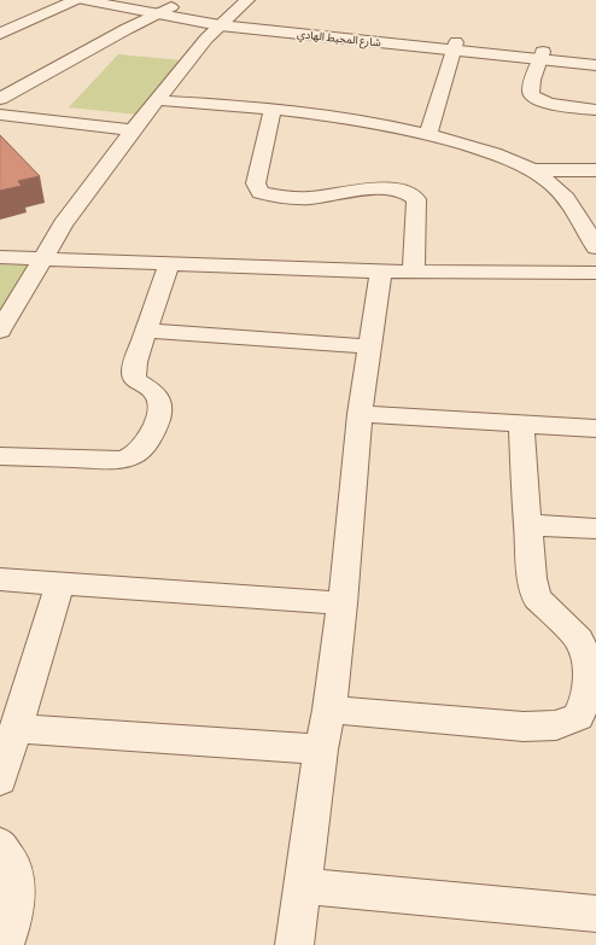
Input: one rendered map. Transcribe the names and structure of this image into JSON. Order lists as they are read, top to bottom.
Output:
{
  "streets": {
    "street": ["شارع المحيط الهادي"]
  }
}
